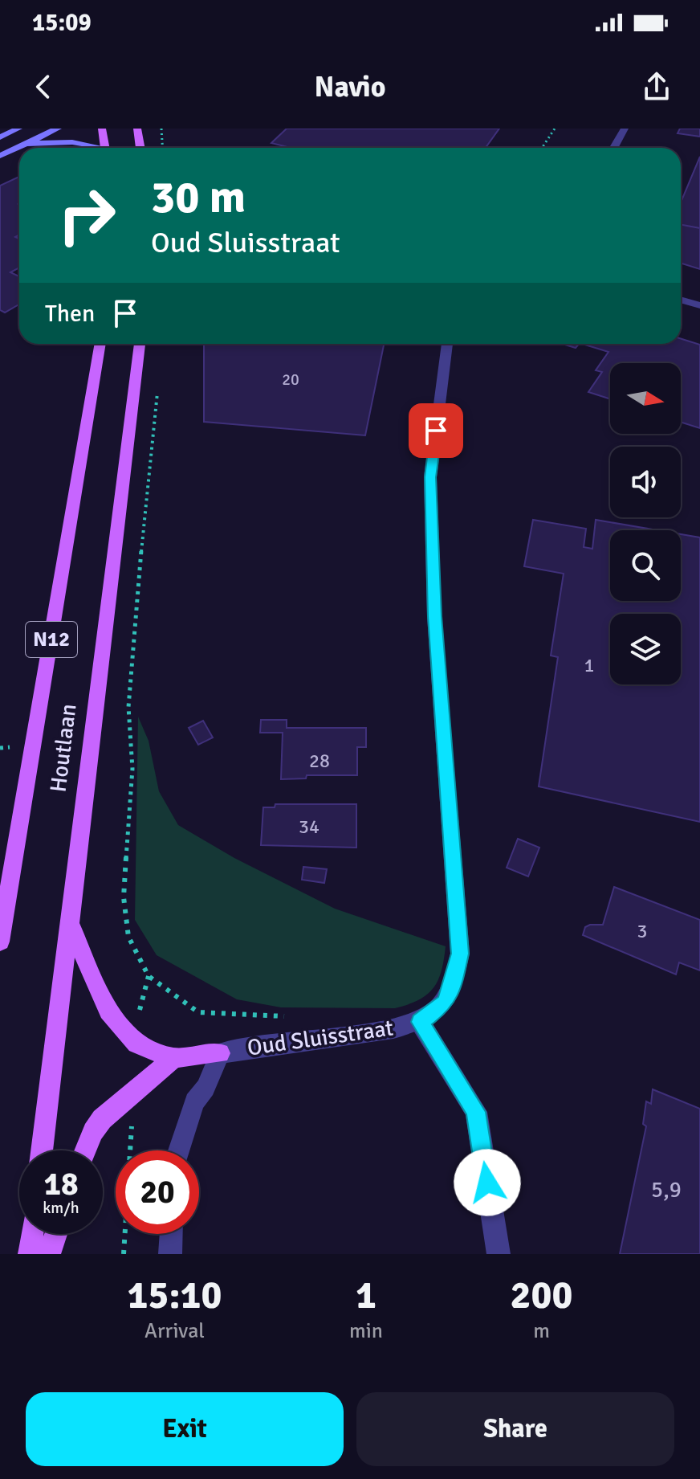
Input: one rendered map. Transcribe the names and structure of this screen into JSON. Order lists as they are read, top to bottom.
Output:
{
  "streets": {
    "main road": ["N12", "Houtlaan"],
    "street": ["Oud Sluisstraat"]
  },
  "house_numbers": [
    "20",
    "1",
    "28",
    "34",
    "3",
    "5,9"
  ],
  "north": "right",
  "page": {
    "status": "15:09",
    "header": "Navio",
    "turn": ["30 m", "Oud Sluisstraat"],
    "then": "Then",
    "speed": "18 km/h",
    "limit": "20",
    "eta": [
      "15:10",
      "Arrival",
      "1",
      "min",
      "200",
      "m"
    ],
    "buttons": ["Exit", "Share"]
  }
}
